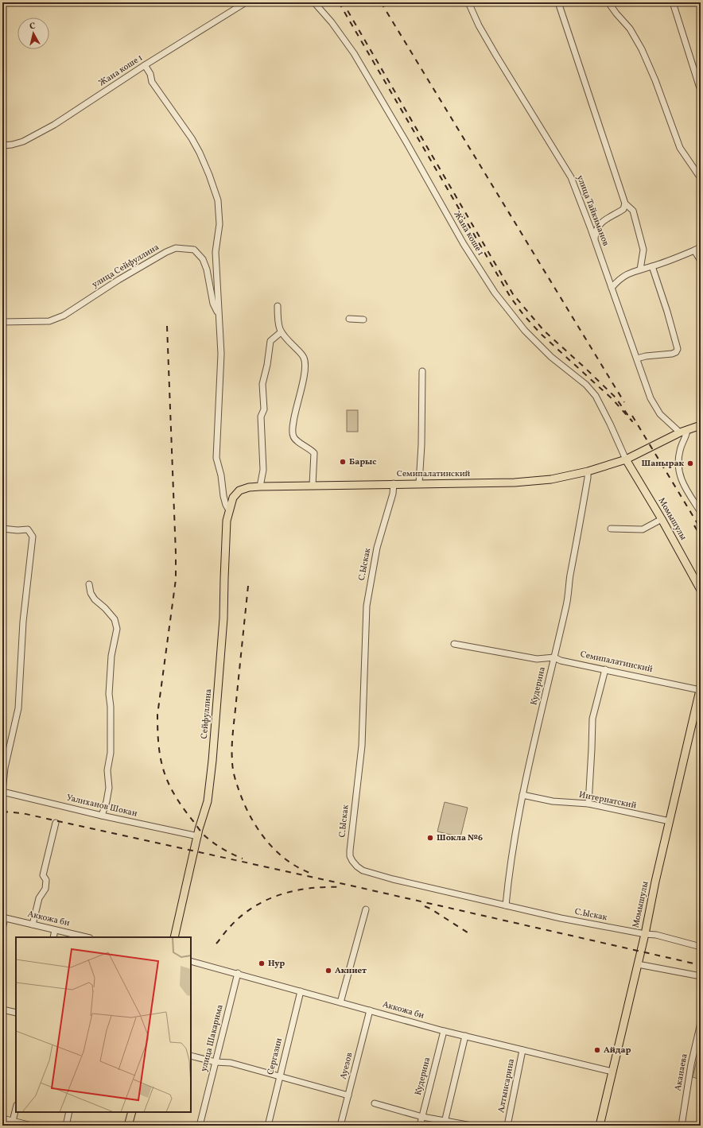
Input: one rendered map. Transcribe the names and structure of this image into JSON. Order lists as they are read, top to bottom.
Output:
{
  "streets": {
    "main road": ["Семипалатинский", "Момышулы", "Сейфуллина"],
    "street": [
      "Жана коше 1",
      "улица Тайкиманов",
      "улица Сейфуллина",
      "С.Ыскак",
      "Кудерина",
      "Интернатский",
      "Уалиханов Шокан",
      "Аккожа би",
      "улица Шакарима",
      "Сергазин",
      "Ауезов",
      "Аканаева",
      "Алтынсарина"
    ]
  },
  "crossings": [
    ["Жана коше 1", "улица Сейфуллина"],
    ["Жана коше 1", "Семипалатинский"],
    ["Жана коше 1", "Момышулы"],
    ["улица Тайкиманов", "Семипалатинский"],
    ["улица Сейфуллина", "Сейфуллина"],
    ["Семипалатинский", "Момышулы"],
    ["Семипалатинский", "С.Ыскак"],
    ["Семипалатинский", "Кудерина"],
    ["Семипалатинский", "Сейфуллина"],
    ["Момышулы", "С.Ыскак"],
    ["Момышулы", "Интернатский"],
    ["Момышулы", "Аккожа би"],
    ["С.Ыскак", "Кудерина"],
    ["Кудерина", "Интернатский"],
    ["Кудерина", "Аккожа би"],
    ["Сейфуллина", "Уалиханов Шокан"],
    ["Аккожа би", "улица Шакарима"],
    ["Аккожа би", "Сергазин"],
    ["Аккожа би", "Ауезов"],
    ["Аккожа би", "Алтынсарина"]
  ],
  "places": [
    "Барыс",
    "Шанырак",
    "Шокла №6",
    "Нур",
    "Акниет",
    "Айдар"
  ],
  "north": "top"
}
